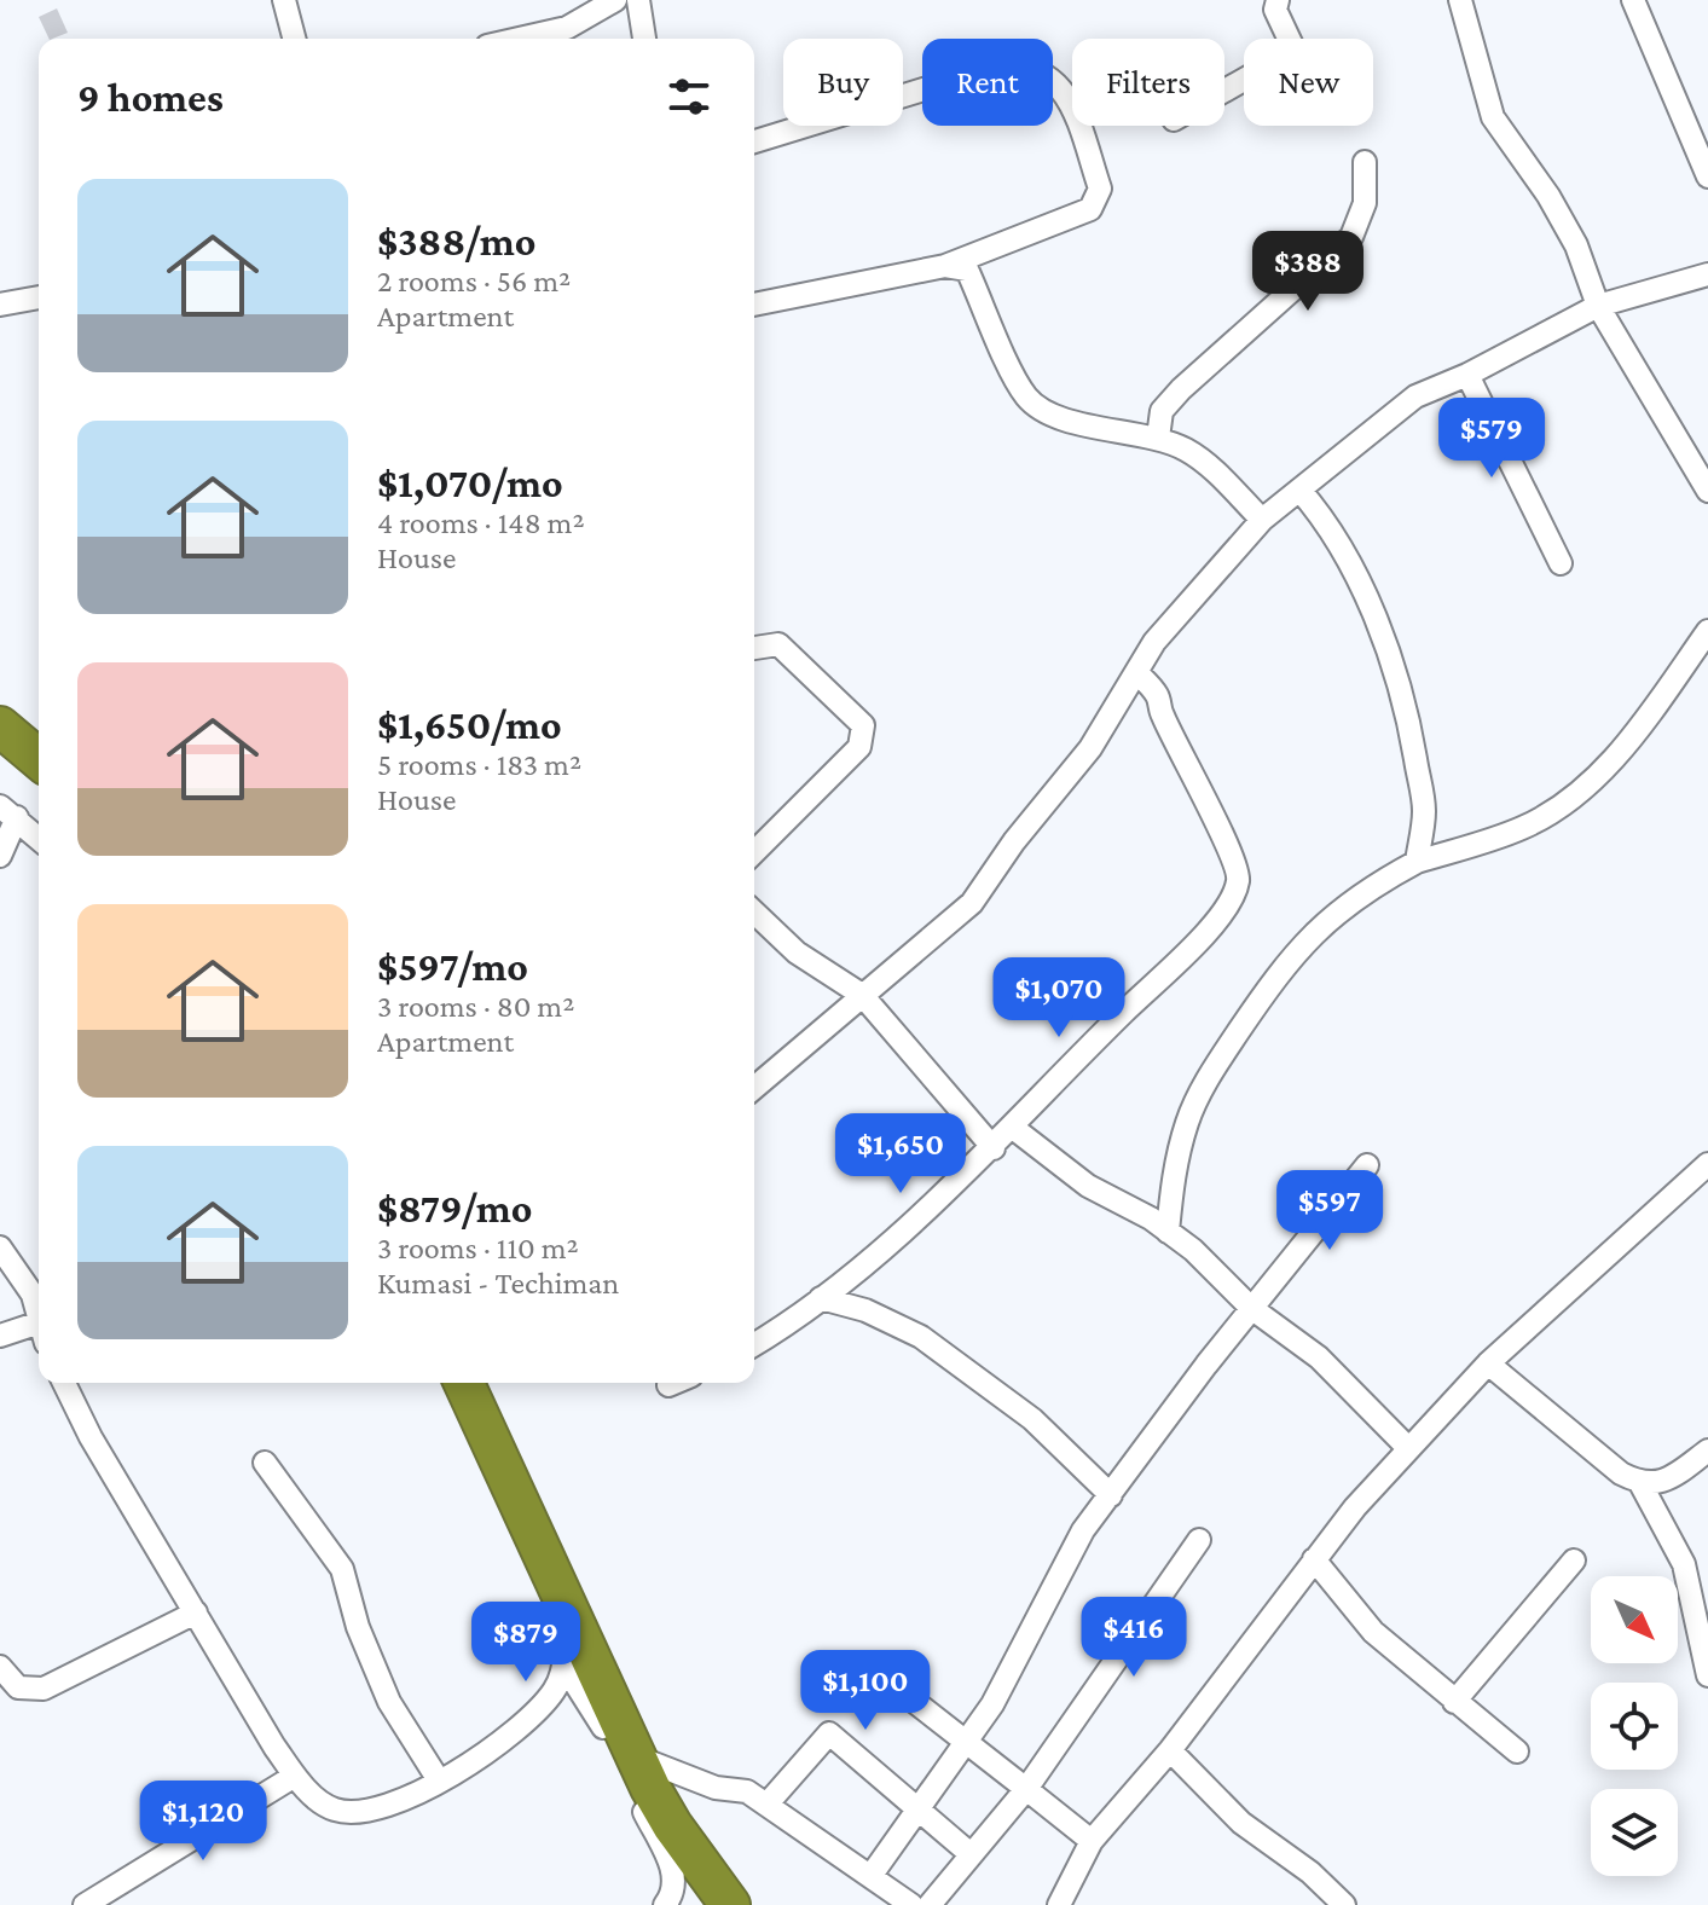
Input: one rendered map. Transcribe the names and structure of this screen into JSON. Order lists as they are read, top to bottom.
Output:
{
  "north": "bottom right",
  "page": {
    "chip": [
      "Buy",
      "Rent",
      "Filters",
      "New"
    ],
    "heading": "9 homes",
    "list": [
      {
        "name": "$388/mo",
        "note": "2 rooms · 56 m² · Apartment"
      },
      {
        "name": "$1,070/mo",
        "note": "4 rooms · 148 m² · House"
      },
      {
        "name": "$1,650/mo",
        "note": "5 rooms · 183 m² · House"
      },
      {
        "name": "$597/mo",
        "note": "3 rooms · 80 m² · Apartment"
      },
      {
        "name": "$879/mo",
        "note": "3 rooms · 110 m² · Kumasi - Techiman"
      }
    ],
    "price": [
      "$388",
      "$579",
      "$1,070",
      "$1,650",
      "$597",
      "$416",
      "$879",
      "$1,100",
      "$1,120"
    ]
  }
}
